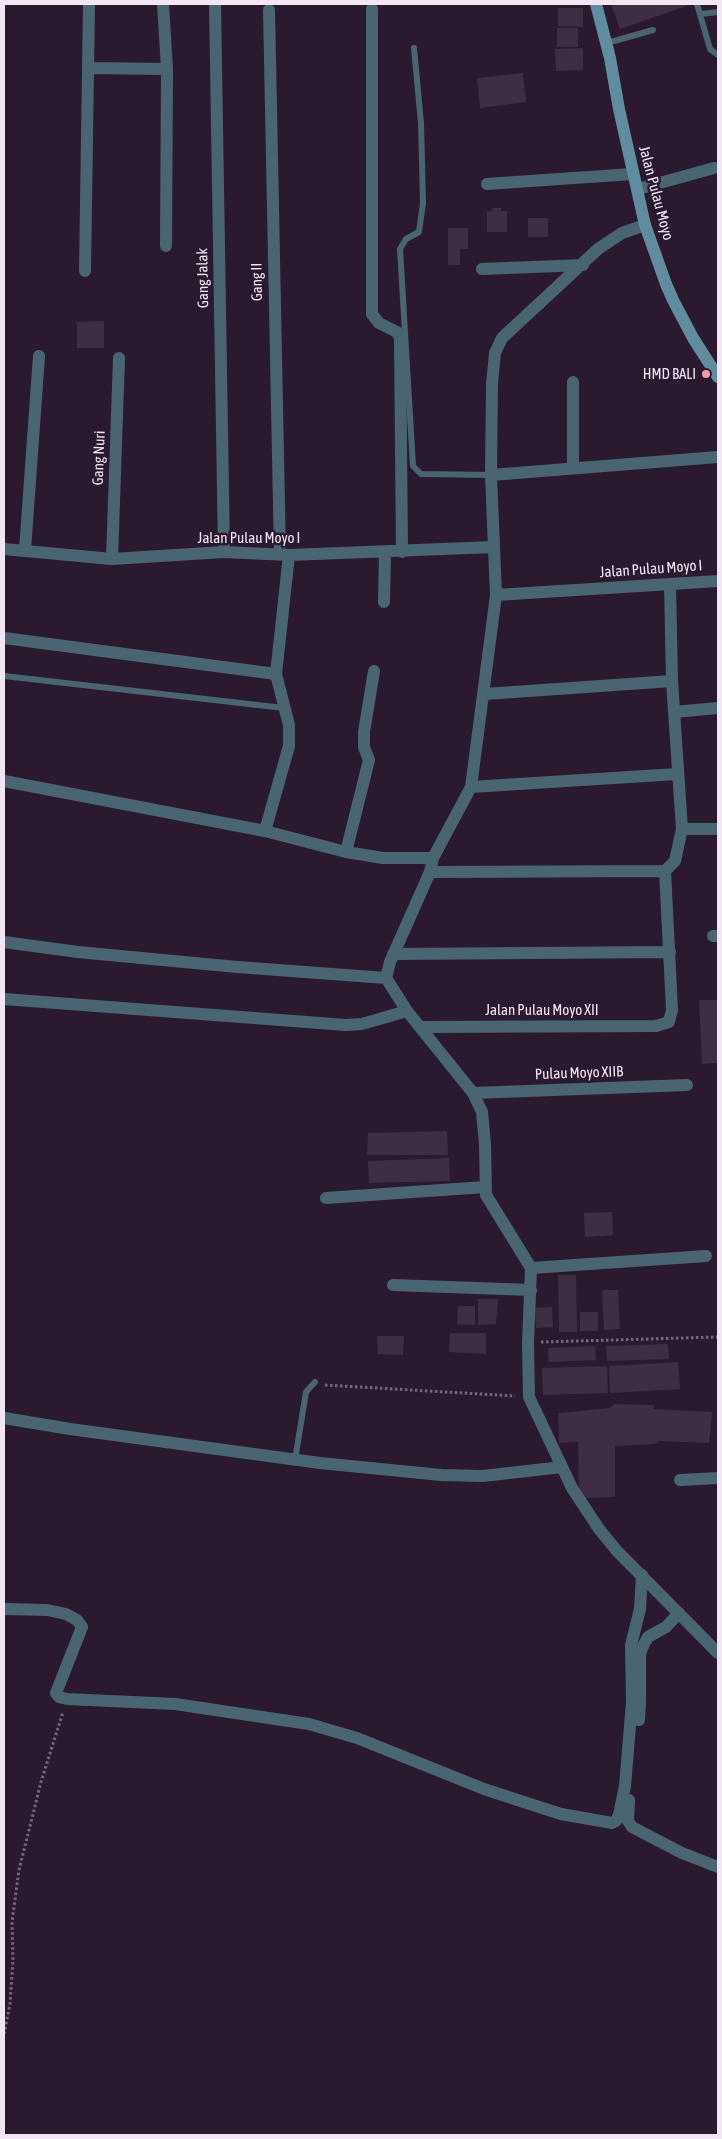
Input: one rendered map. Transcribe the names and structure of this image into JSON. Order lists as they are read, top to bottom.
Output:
{
  "streets": {
    "street": [
      "Jalan Pulau Moyo",
      "Gang Jalak",
      "Gang II",
      "Gang Nuri",
      "Jalan Pulau Moyo I",
      "Jalan Pulau Moyo XII",
      "Pulau Moyo XIIB"
    ]
  },
  "crossings": [
    ["Gang Jalak", "Jalan Pulau Moyo I"],
    ["Gang II", "Jalan Pulau Moyo I"],
    ["Gang Nuri", "Jalan Pulau Moyo I"]
  ],
  "places": ["HMD BALI"]
}
